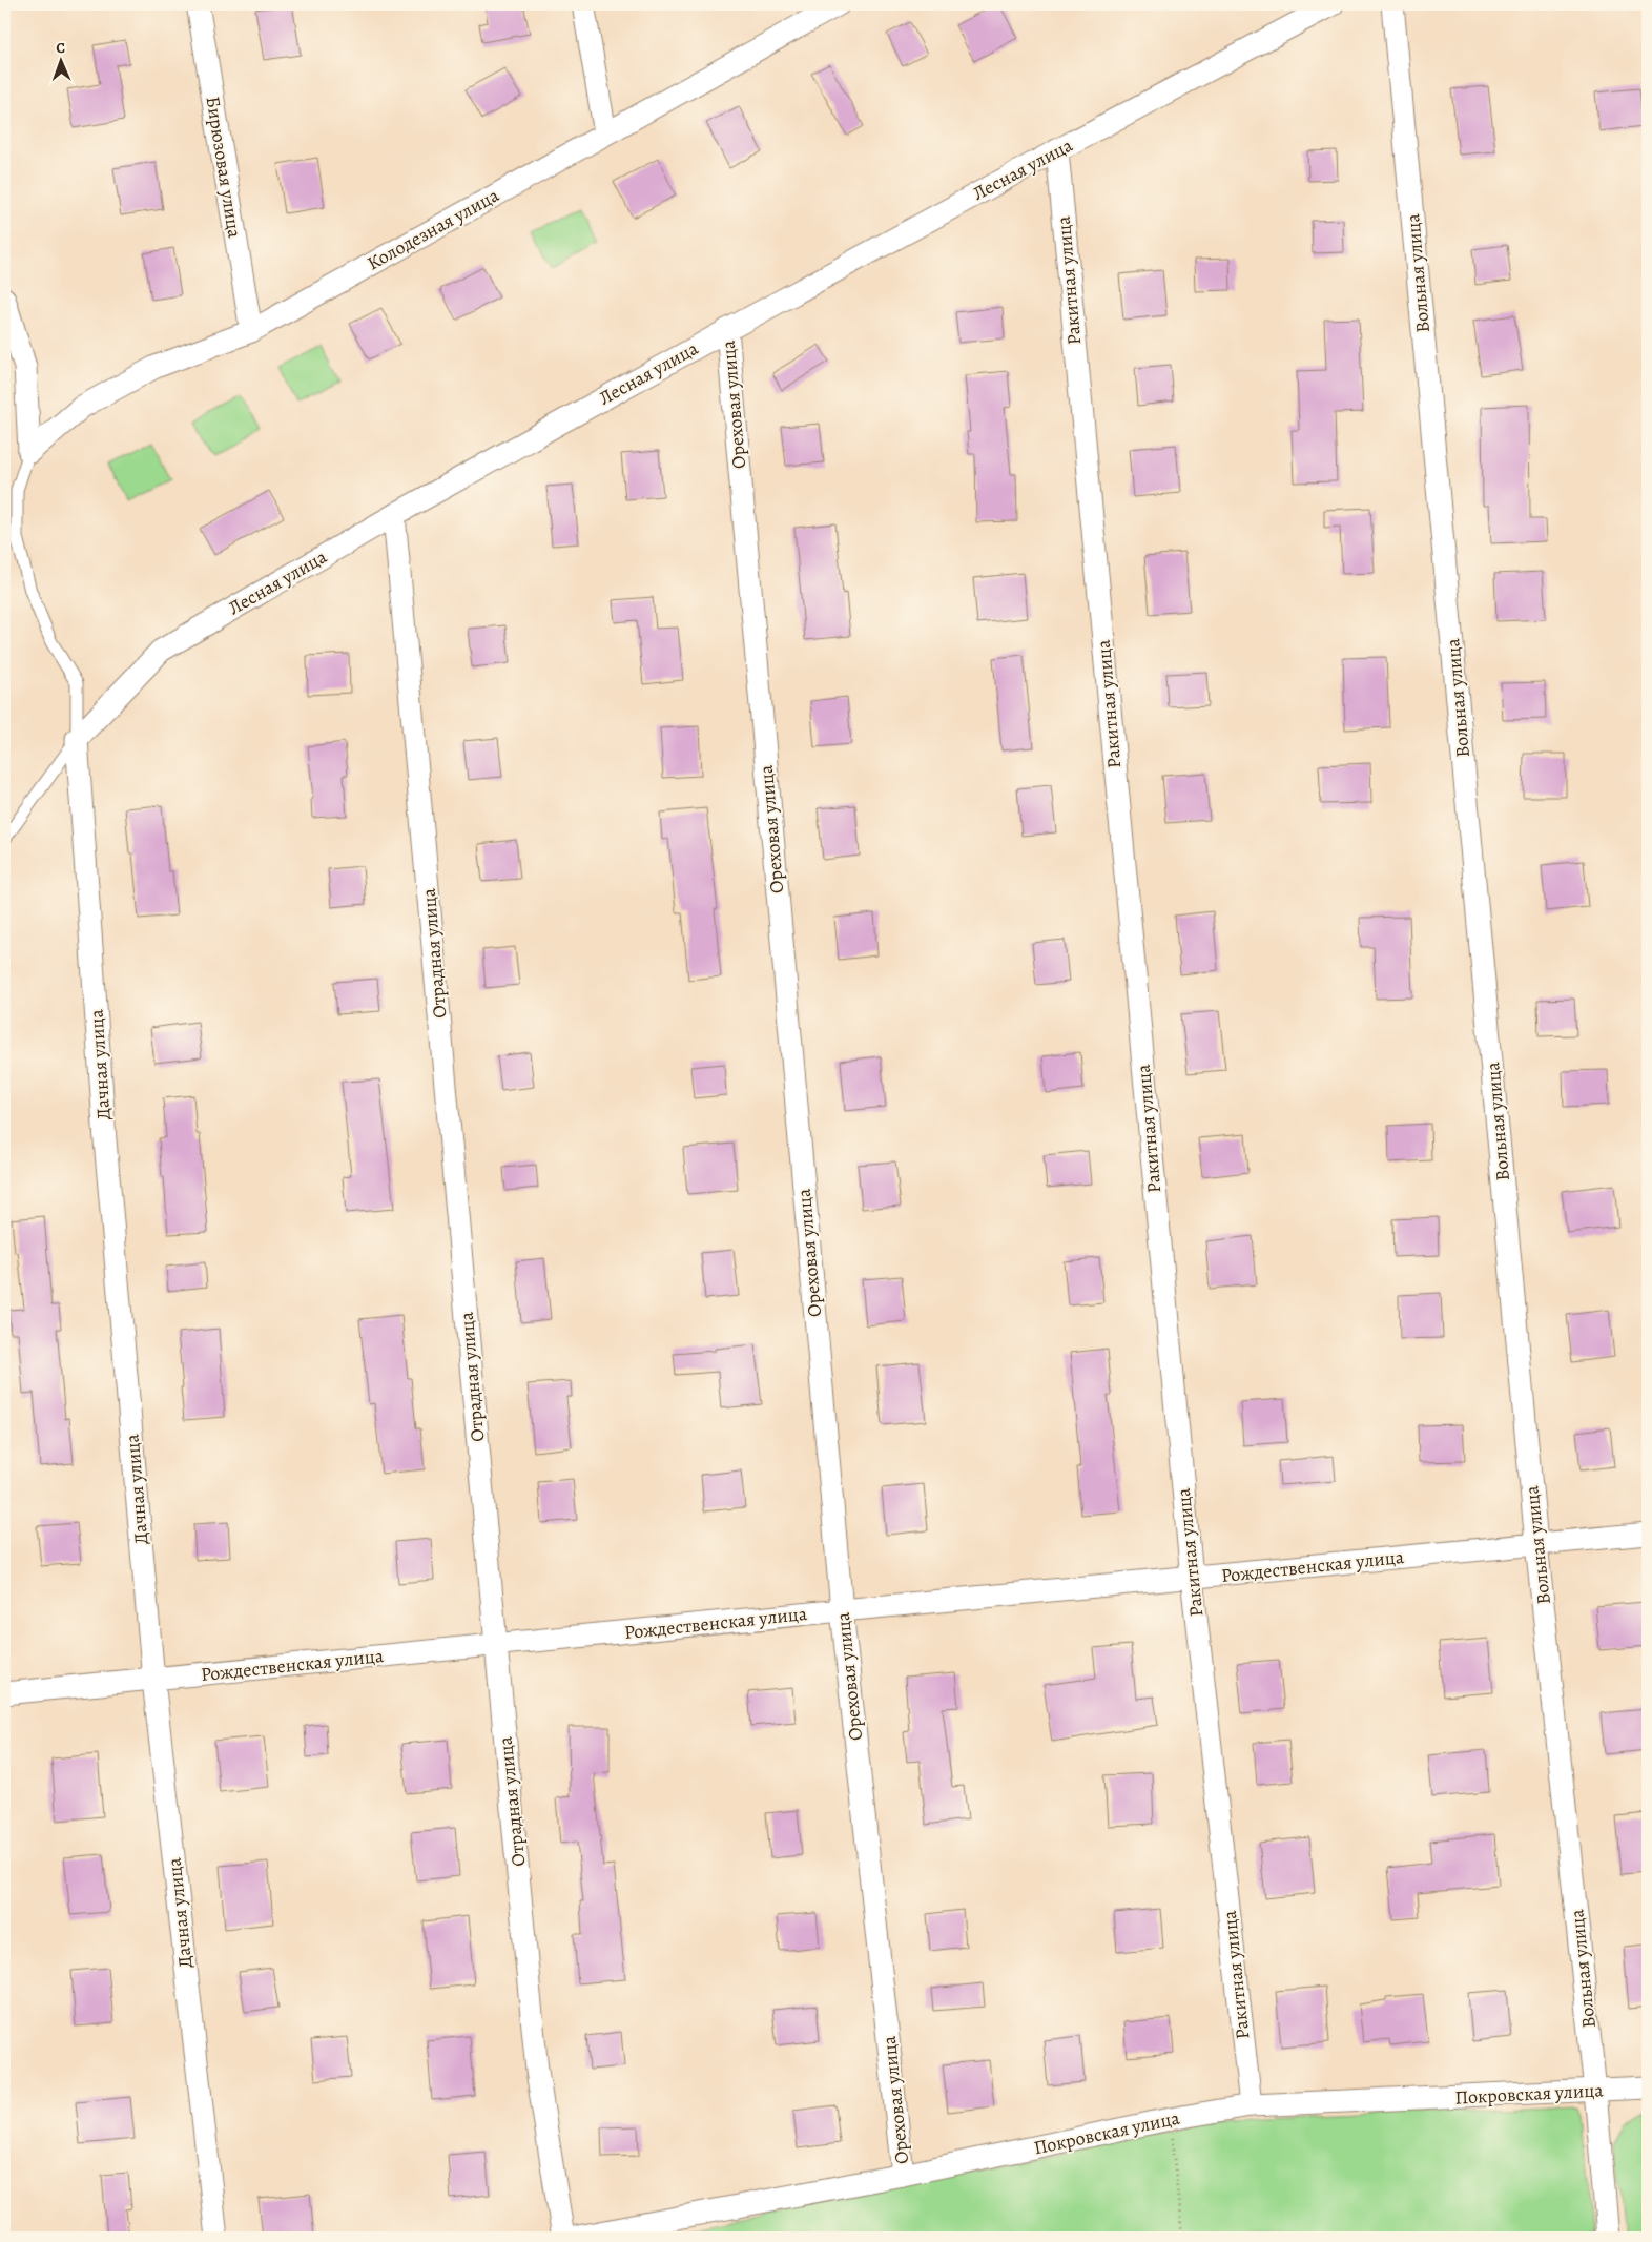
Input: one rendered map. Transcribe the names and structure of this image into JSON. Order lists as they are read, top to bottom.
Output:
{
  "streets": {
    "street": [
      "Бирюзовая улица",
      "Лесная улица",
      "Колодезная улица",
      "Вольная улица",
      "Ракитная улица",
      "Ореховая улица",
      "Отрадная улица",
      "Дачная улица",
      "Рождественская улица",
      "Покровская улица"
    ]
  },
  "crossings": [
    ["Бирюзовая улица", "Колодезная улица"],
    ["Лесная улица", "Ракитная улица"],
    ["Лесная улица", "Ореховая улица"],
    ["Лесная улица", "Отрадная улица"],
    ["Лесная улица", "Дачная улица"],
    ["Вольная улица", "Рождественская улица"],
    ["Вольная улица", "Покровская улица"],
    ["Ракитная улица", "Рождественская улица"],
    ["Ракитная улица", "Покровская улица"],
    ["Ореховая улица", "Рождественская улица"],
    ["Ореховая улица", "Покровская улица"],
    ["Отрадная улица", "Рождественская улица"],
    ["Дачная улица", "Рождественская улица"]
  ],
  "north": "top"
}
